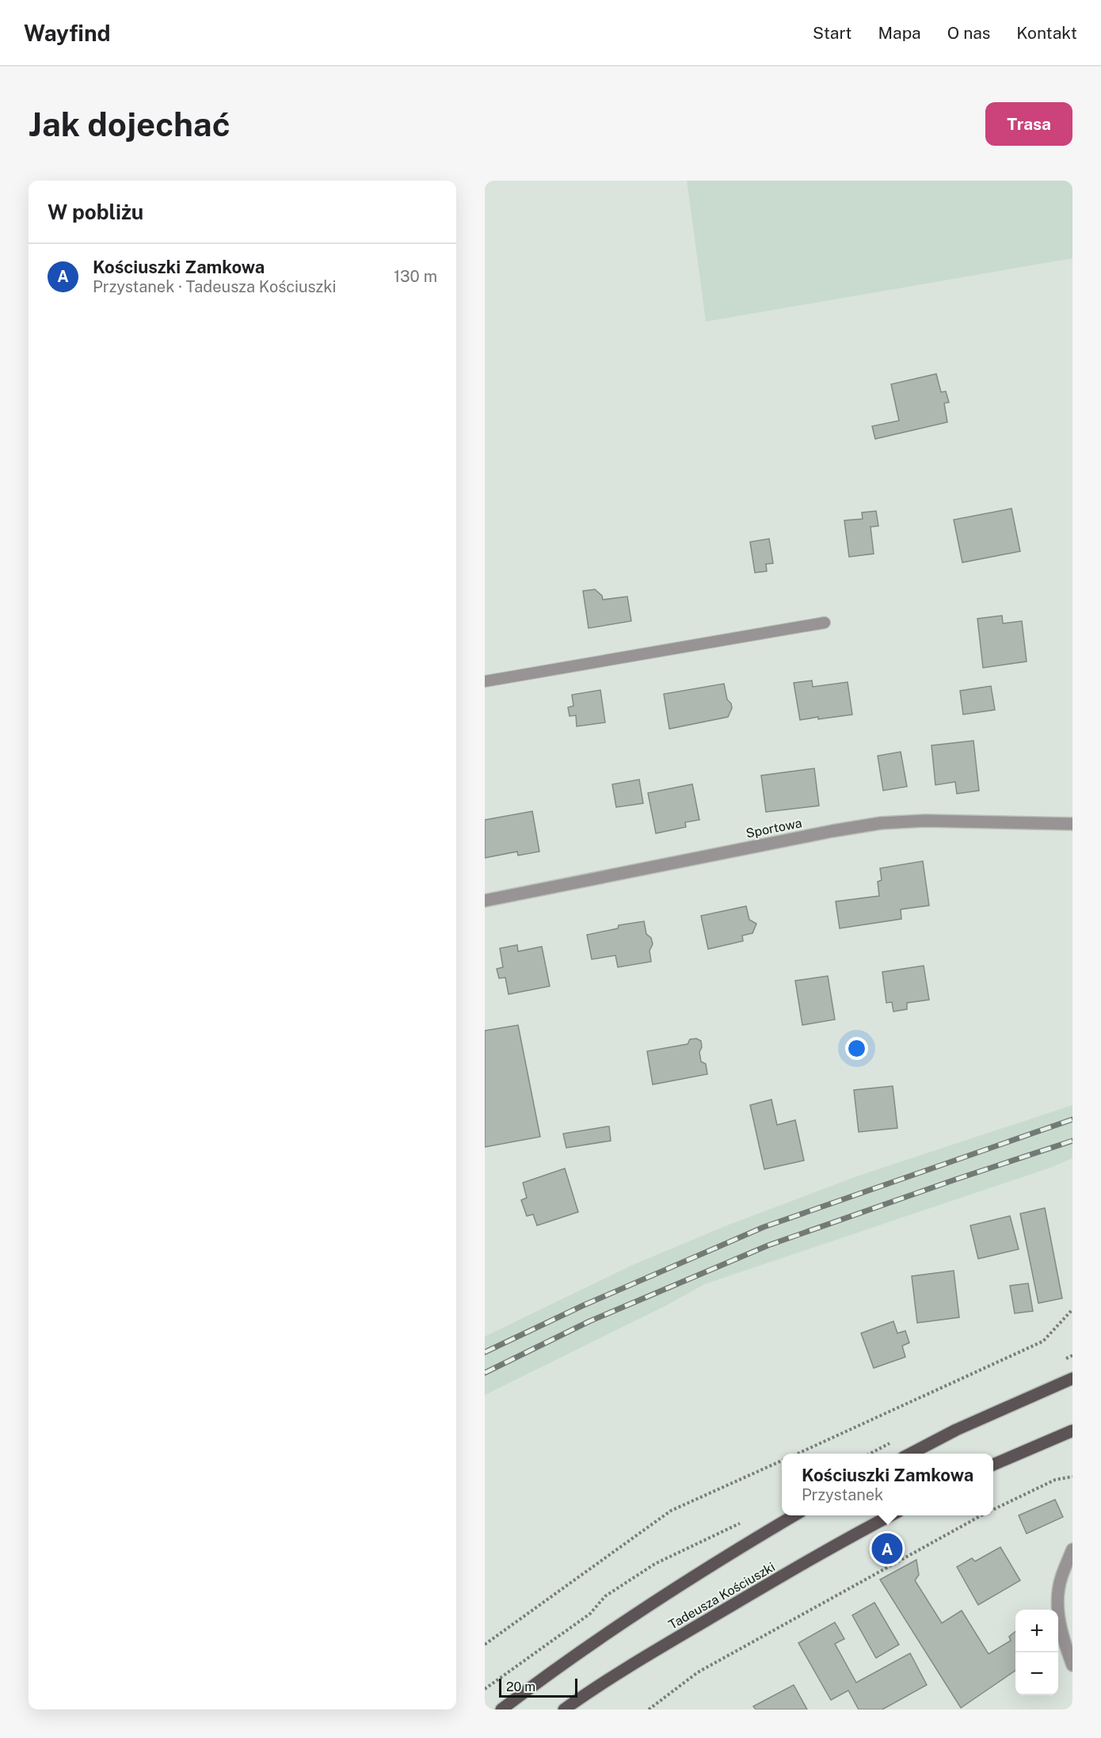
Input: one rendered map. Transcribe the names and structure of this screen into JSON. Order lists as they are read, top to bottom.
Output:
{
  "streets": {
    "main road": ["Tadeusza Kościuszki"],
    "street": ["Sportowa"]
  },
  "scale_bar": "20 m",
  "page": {
    "header": "Wayfind",
    "nav": [
      "Start",
      "Mapa",
      "O nas",
      "Kontakt"
    ],
    "buttons": "Trasa",
    "title": "Jak dojechać",
    "heading": "W pobliżu",
    "list": [
      {
        "mark": "A",
        "name": "Kościuszki Zamkowa",
        "note": "Przystanek · Tadeusza Kościuszki",
        "value": "130 m"
      }
    ],
    "popup": ["Kościuszki Zamkowa", "Przystanek"],
    "pins": "A",
    "map_buttons": ["+", "−"],
    "scale": "20 m"
  }
}
